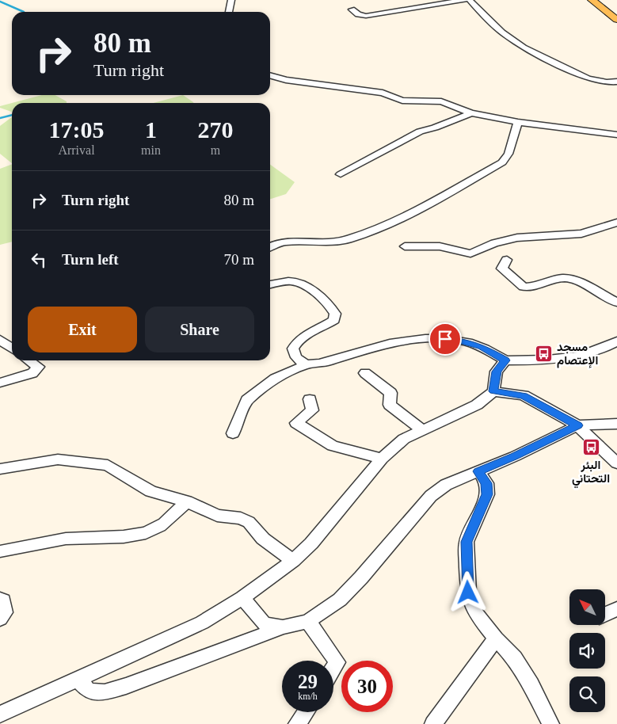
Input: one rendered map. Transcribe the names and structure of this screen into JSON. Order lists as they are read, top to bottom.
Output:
{
  "places": {
    "bus stop": ["مسجد الإعتصام", "البئر التحتاني"]
  },
  "north": "top left",
  "page": {
    "turn": ["80 m", "Turn right"],
    "eta": [
      "17:05",
      "Arrival",
      "1",
      "min",
      "270",
      "m"
    ],
    "list": [
      {
        "name": "Turn right",
        "value": "80 m"
      },
      {
        "name": "Turn left",
        "value": "70 m"
      }
    ],
    "buttons": ["Exit", "Share"],
    "speed": "29 km/h",
    "limit": "30"
  }
}
